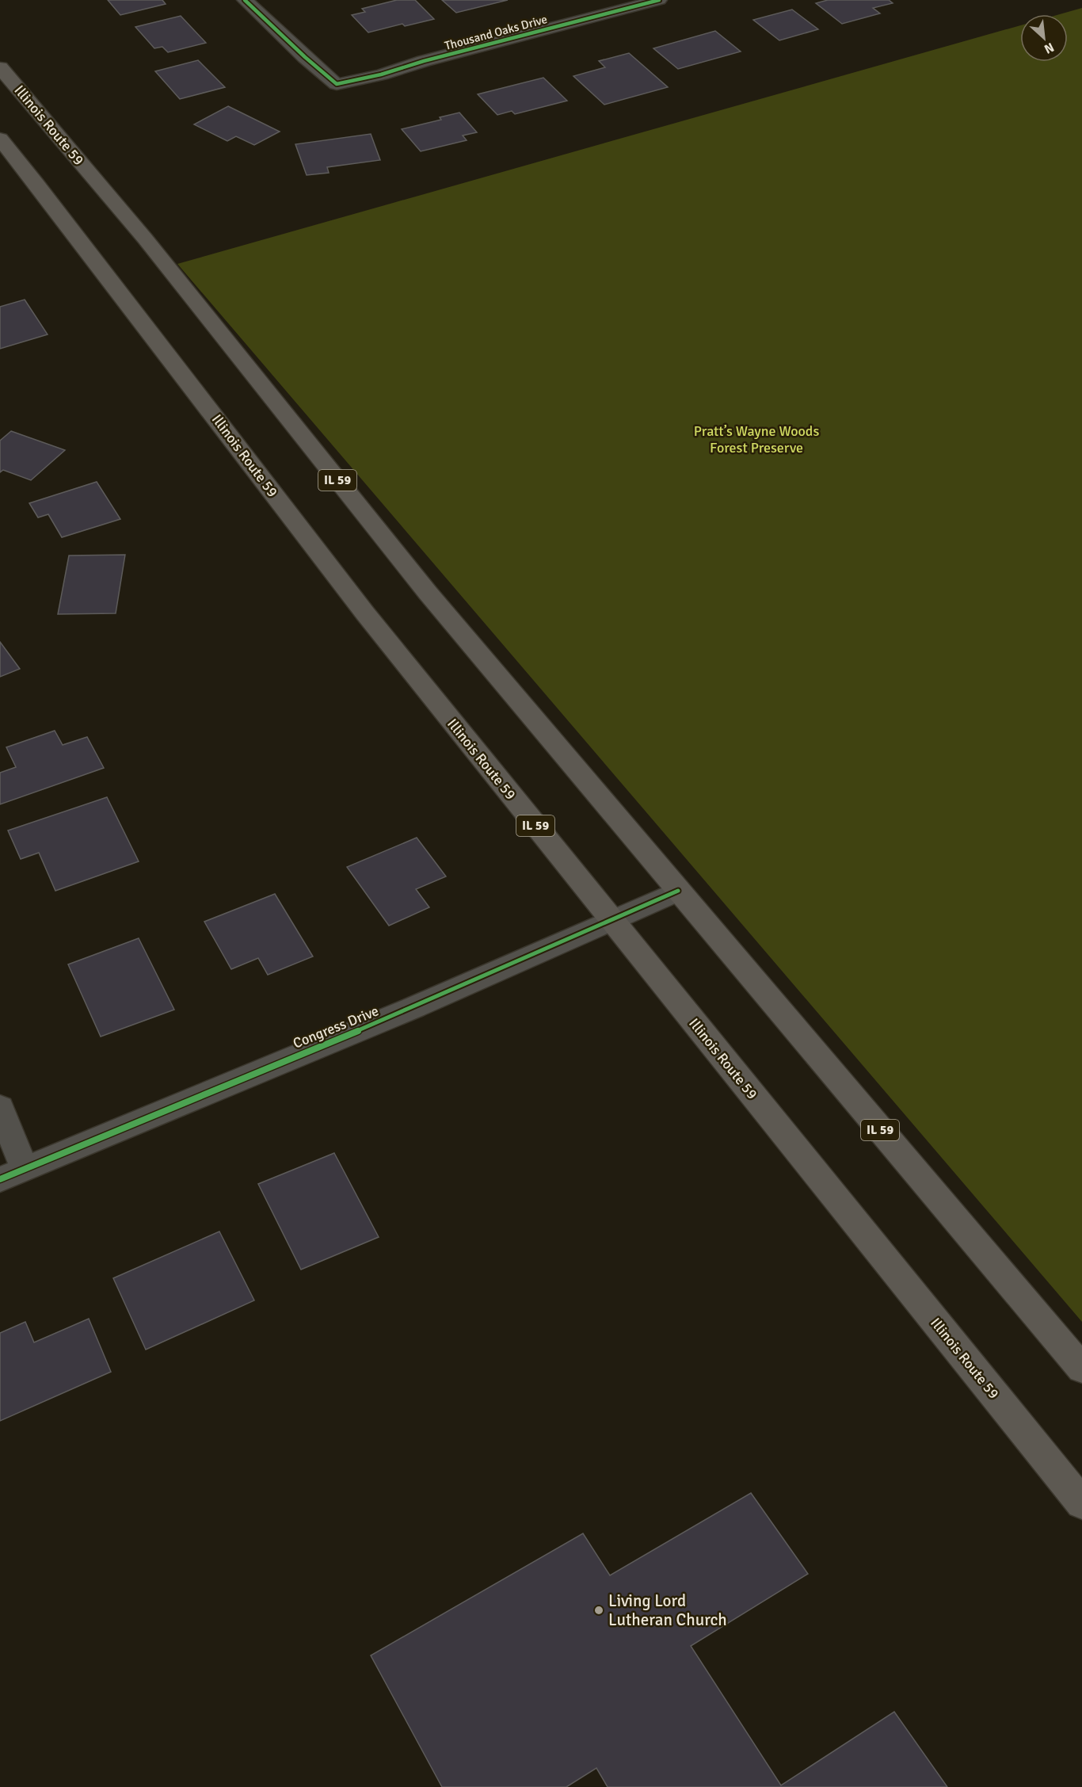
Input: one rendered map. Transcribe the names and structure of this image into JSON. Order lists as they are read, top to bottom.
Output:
{
  "streets": {
    "main road": ["Illinois Route 59", "IL 59"],
    "street": ["Thousand Oaks Drive", "Congress Drive"]
  },
  "crossings": [
    ["Illinois Route 59", "Congress Drive"]
  ],
  "parks": ["Pratt’s Wayne Woods Forest Preserve"],
  "places": ["Living Lord Lutheran Church"],
  "north": "bottom right"
}
